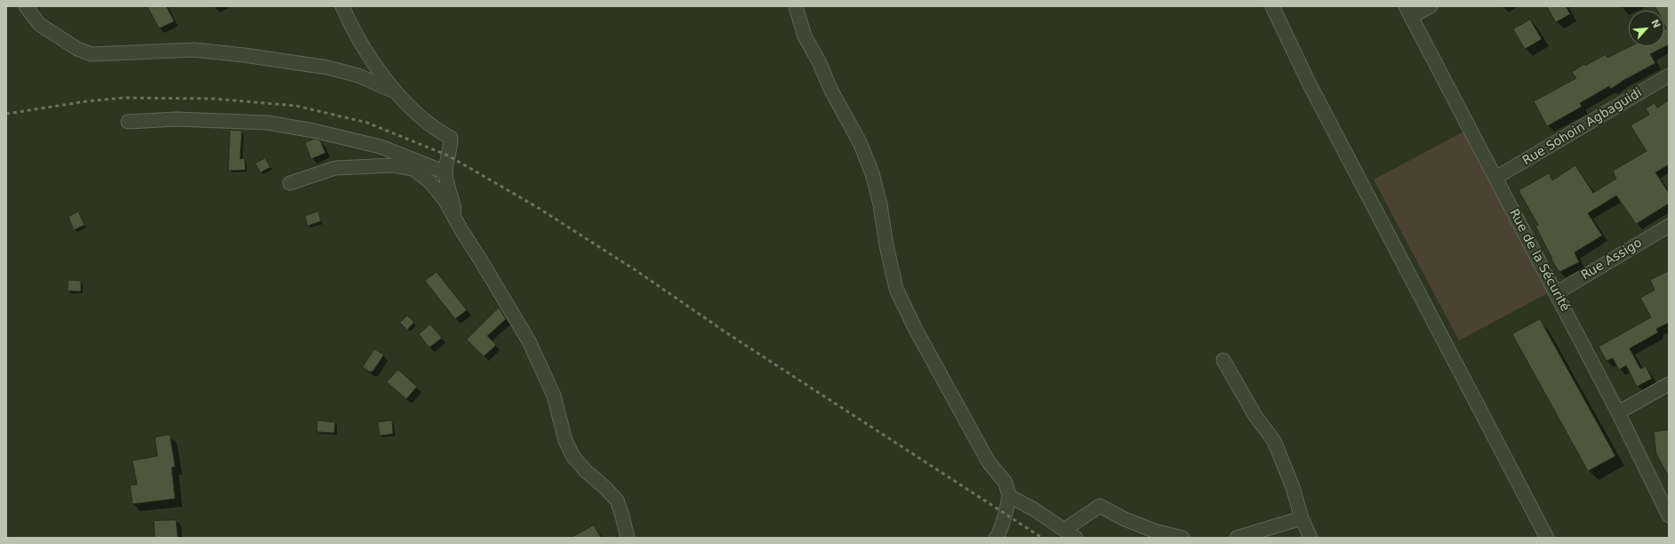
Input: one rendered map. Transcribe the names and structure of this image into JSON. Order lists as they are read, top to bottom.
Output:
{
  "streets": {
    "street": ["Rue Sohoin Agbaguidi", "Rue Assigo", "Rue de la Sécurité"]
  },
  "crossings": [
    ["Rue Sohoin Agbaguidi", "Rue de la Sécurité"],
    ["Rue Assigo", "Rue de la Sécurité"]
  ],
  "north": "top right"
}
